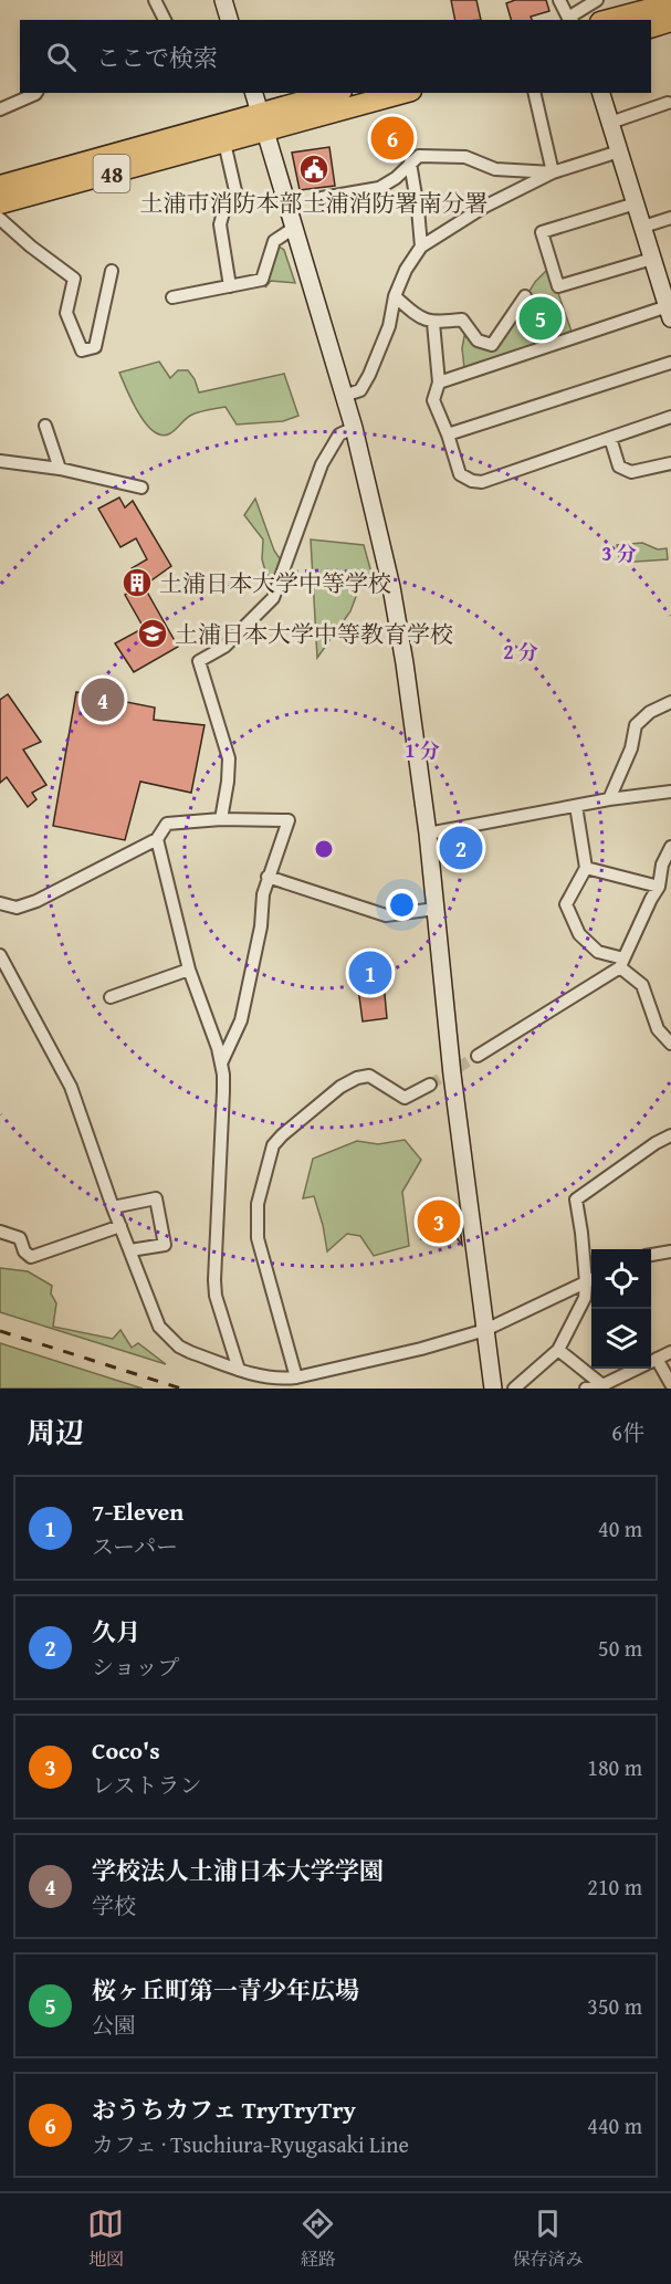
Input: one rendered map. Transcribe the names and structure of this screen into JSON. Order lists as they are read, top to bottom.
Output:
{
  "streets": {
    "main road": ["48"]
  },
  "places": {
    "public building": ["土浦市消防本部土浦消防署南分署"],
    "building": ["土浦日本大学中等学校"],
    "school or university": ["土浦日本大学中等教育学校"]
  },
  "page": {
    "search": "ここで検索",
    "pins": [
      "6",
      "5",
      "4",
      "2",
      "1",
      "3"
    ],
    "heading": ["周辺", "6件"],
    "list": [
      {
        "mark": "1",
        "name": "7-Eleven",
        "note": "スーパー",
        "value": "40 m"
      },
      {
        "mark": "2",
        "name": "久月",
        "note": "ショップ",
        "value": "50 m"
      },
      {
        "mark": "3",
        "name": "Coco's",
        "note": "レストラン",
        "value": "180 m"
      },
      {
        "mark": "4",
        "name": "学校法人土浦日本大学学園",
        "note": "学校",
        "value": "210 m"
      },
      {
        "mark": "5",
        "name": "桜ヶ丘町第一青少年広場",
        "note": "公園",
        "value": "350 m"
      },
      {
        "mark": "6",
        "name": "おうちカフェ TryTryTry",
        "note": "カフェ · Tsuchiura-Ryugasaki Line",
        "value": "440 m"
      }
    ],
    "nav": ["地図", "経路", "保存済み"]
  },
  "rings": ["3 分", "2 分", "1 分"]
}
